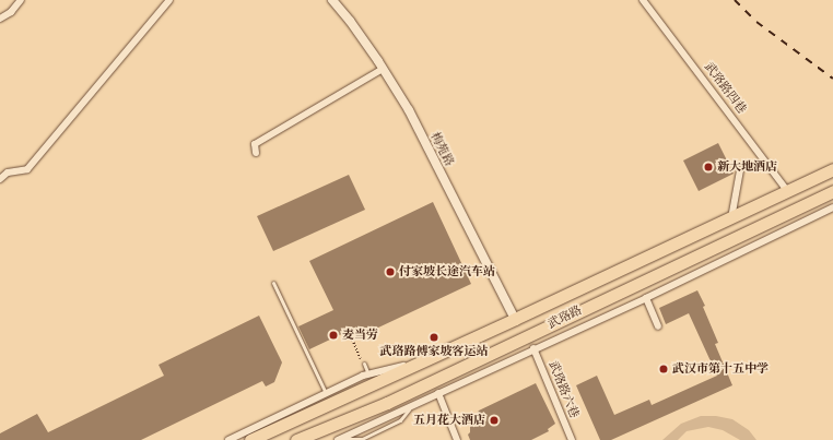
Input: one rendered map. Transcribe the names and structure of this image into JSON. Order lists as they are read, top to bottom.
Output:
{
  "streets": {
    "highway": ["武珞路"],
    "street": ["武珞路四巷", "梅苑路", "武珞路六巷"]
  },
  "crossings": [
    ["武珞路四巷", "武珞路"],
    ["梅苑路", "武珞路"],
    ["武珞路", "武珞路六巷"]
  ],
  "places": [
    "新大地酒店",
    "付家坡长途汽车站",
    "麦当劳",
    "武珞路傅家坡客运站",
    "武汉市第十五中学",
    "五月花大酒店"
  ]
}
